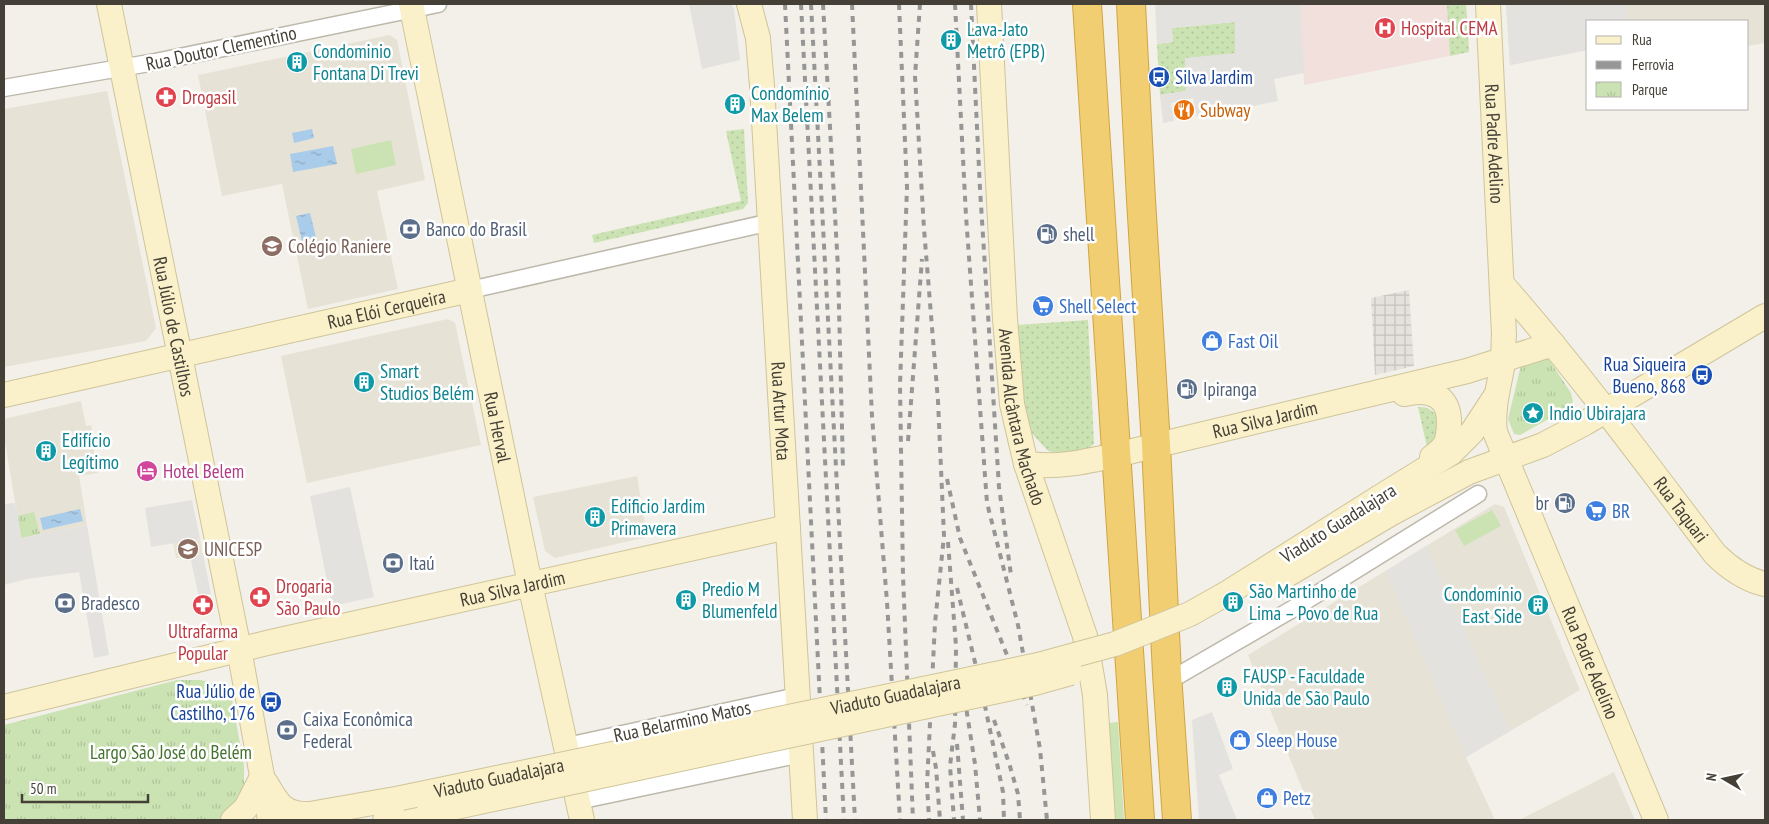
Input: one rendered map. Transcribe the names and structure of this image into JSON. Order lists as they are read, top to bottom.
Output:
{
  "streets": {
    "street": [
      "Rua Doutor Clementino",
      "Rua Padre Adelino",
      "Rua Elói Cerqueira",
      "Rua Júlio de Castilhos",
      "Rua Artur Mota",
      "Avenida Alcântara Machado",
      "Rua Silva Jardim",
      "Rua Herval",
      "Rua Taquari",
      "Viaduto Guadalajara",
      "Rua Belarmino Matos"
    ]
  },
  "crossings": [
    ["Rua Doutor Clementino", "Rua Júlio de Castilhos"],
    ["Rua Doutor Clementino", "Rua Herval"],
    ["Rua Padre Adelino", "Rua Silva Jardim"],
    ["Rua Padre Adelino", "Rua Taquari"],
    ["Rua Padre Adelino", "Viaduto Guadalajara"],
    ["Rua Elói Cerqueira", "Rua Júlio de Castilhos"],
    ["Rua Elói Cerqueira", "Rua Artur Mota"],
    ["Rua Elói Cerqueira", "Rua Herval"],
    ["Rua Júlio de Castilhos", "Rua Silva Jardim"],
    ["Rua Artur Mota", "Rua Silva Jardim"],
    ["Rua Artur Mota", "Rua Belarmino Matos"],
    ["Avenida Alcântara Machado", "Rua Silva Jardim"],
    ["Rua Silva Jardim", "Rua Herval"],
    ["Rua Silva Jardim", "Rua Taquari"],
    ["Rua Herval", "Rua Belarmino Matos"],
    ["Rua Taquari", "Viaduto Guadalajara"]
  ],
  "parks": ["Largo São José do Belém"],
  "places": {
    "hospital": ["Hospital CEMA"],
    "building": [
      "Lava-Jato Metrô (EPB)",
      "Condominio Fontana Di Trevi",
      "Condomínio Max Belem",
      "Smart Studios Belém",
      "Edifício Legítimo",
      "Edificio Jardim Primavera",
      "Predio M Blumenfeld",
      "São Martinho de Lima – Povo de Rua",
      "Condomínio East Side",
      "FAUSP - Faculdade Unida de São Paulo"
    ],
    "bus stop": ["Silva Jardim", "Rua Siqueira Bueno, 868", "Rua Júlio de Castilho, 176"],
    "pharmacy": ["Drogasil", "Drogaria São Paulo", "Ultrafarma Popular"],
    "restaurant": ["Subway"],
    "bank": [
      "Banco do Brasil",
      "Itaú",
      "Bradesco",
      "Caixa Econômica Federal"
    ],
    "fuel station": ["shell", "Ipiranga", "br"],
    "school or university": ["Colégio Raniere", "UNICESP"],
    "supermarket": ["Shell Select", "BR"],
    "shop": ["Fast Oil", "Sleep House", "Petz"],
    "place": ["Indio Ubirajara"],
    "hotel": ["Hotel Belem"]
  },
  "legend": ["Rua", "Ferrovia", "Parque"],
  "scale_bar": "50 m",
  "north": "left"
}
